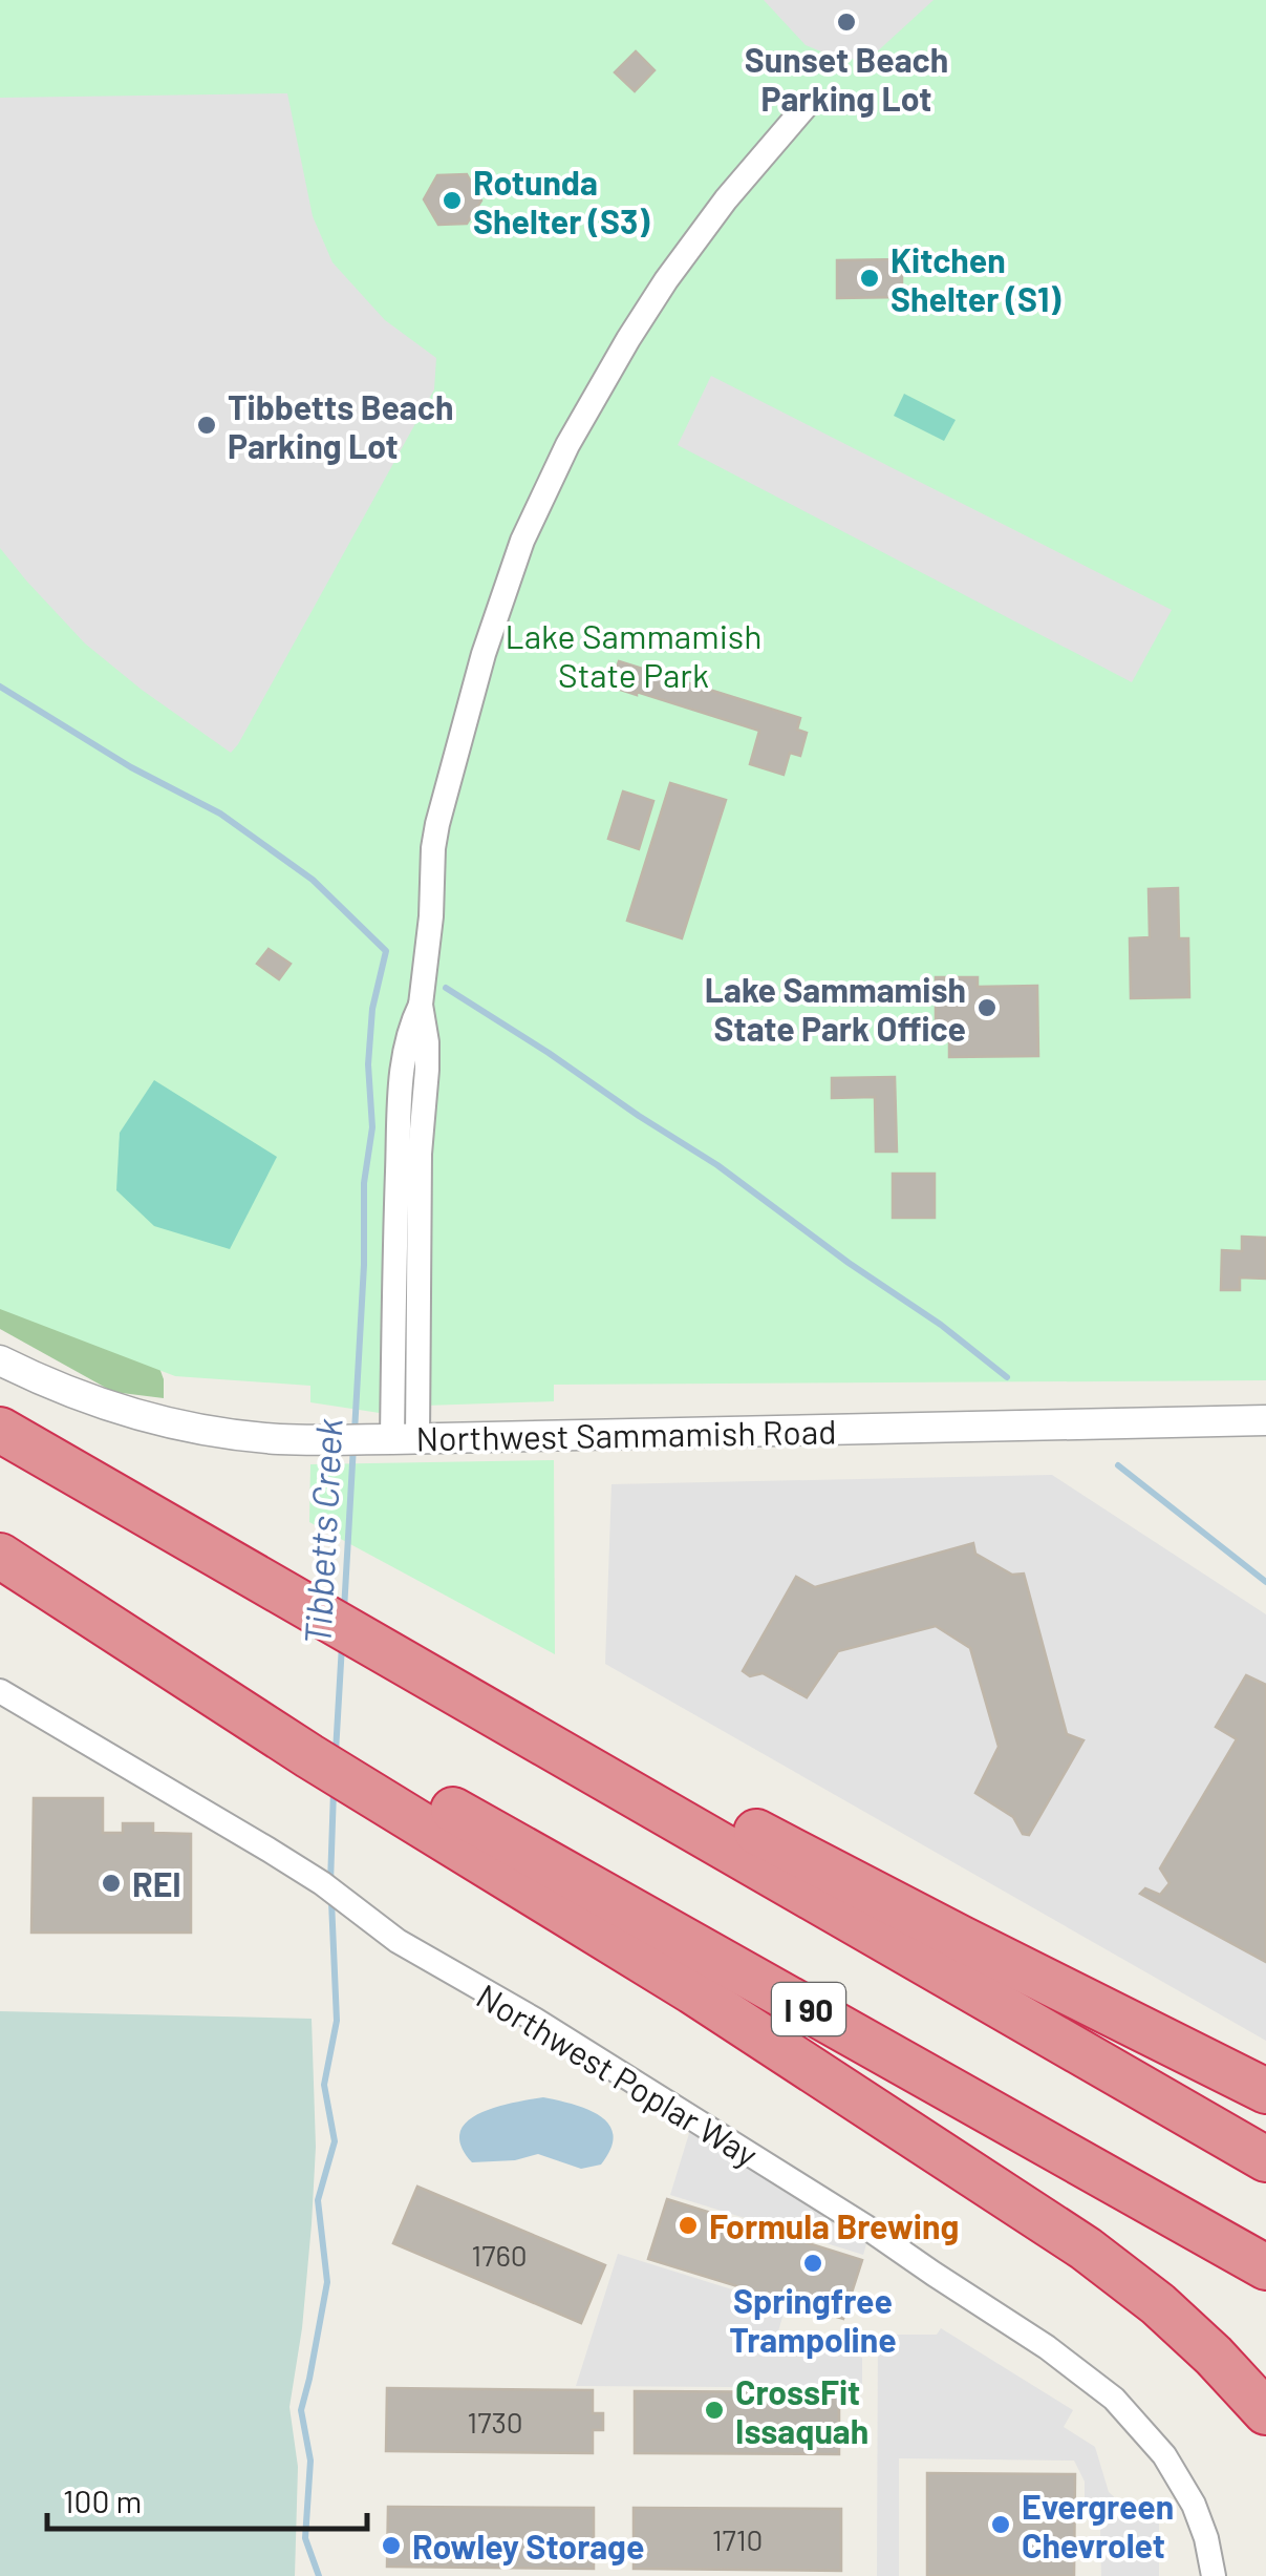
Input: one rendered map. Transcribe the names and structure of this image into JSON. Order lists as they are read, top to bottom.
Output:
{
  "streets": {
    "highway": ["I 90"],
    "street": ["Northwest Sammamish Road", "Northwest Poplar Way"]
  },
  "water": ["Tibbetts Creek"],
  "parks": ["Lake Sammamish State Park"],
  "places": [
    "Sunset Beach Parking Lot",
    "Rotunda Shelter (S3)",
    "Kitchen Shelter (S1)",
    "Tibbetts Beach Parking Lot",
    "Lake Sammamish State Park Office",
    "REI",
    "Formula Brewing",
    "Springfree Trampoline",
    "CrossFit Issaquah",
    "Evergreen Chevrolet",
    "Rowley Storage"
  ],
  "house_numbers": ["1760", "1730", "1710"],
  "scale_bar": "100 m"
}
